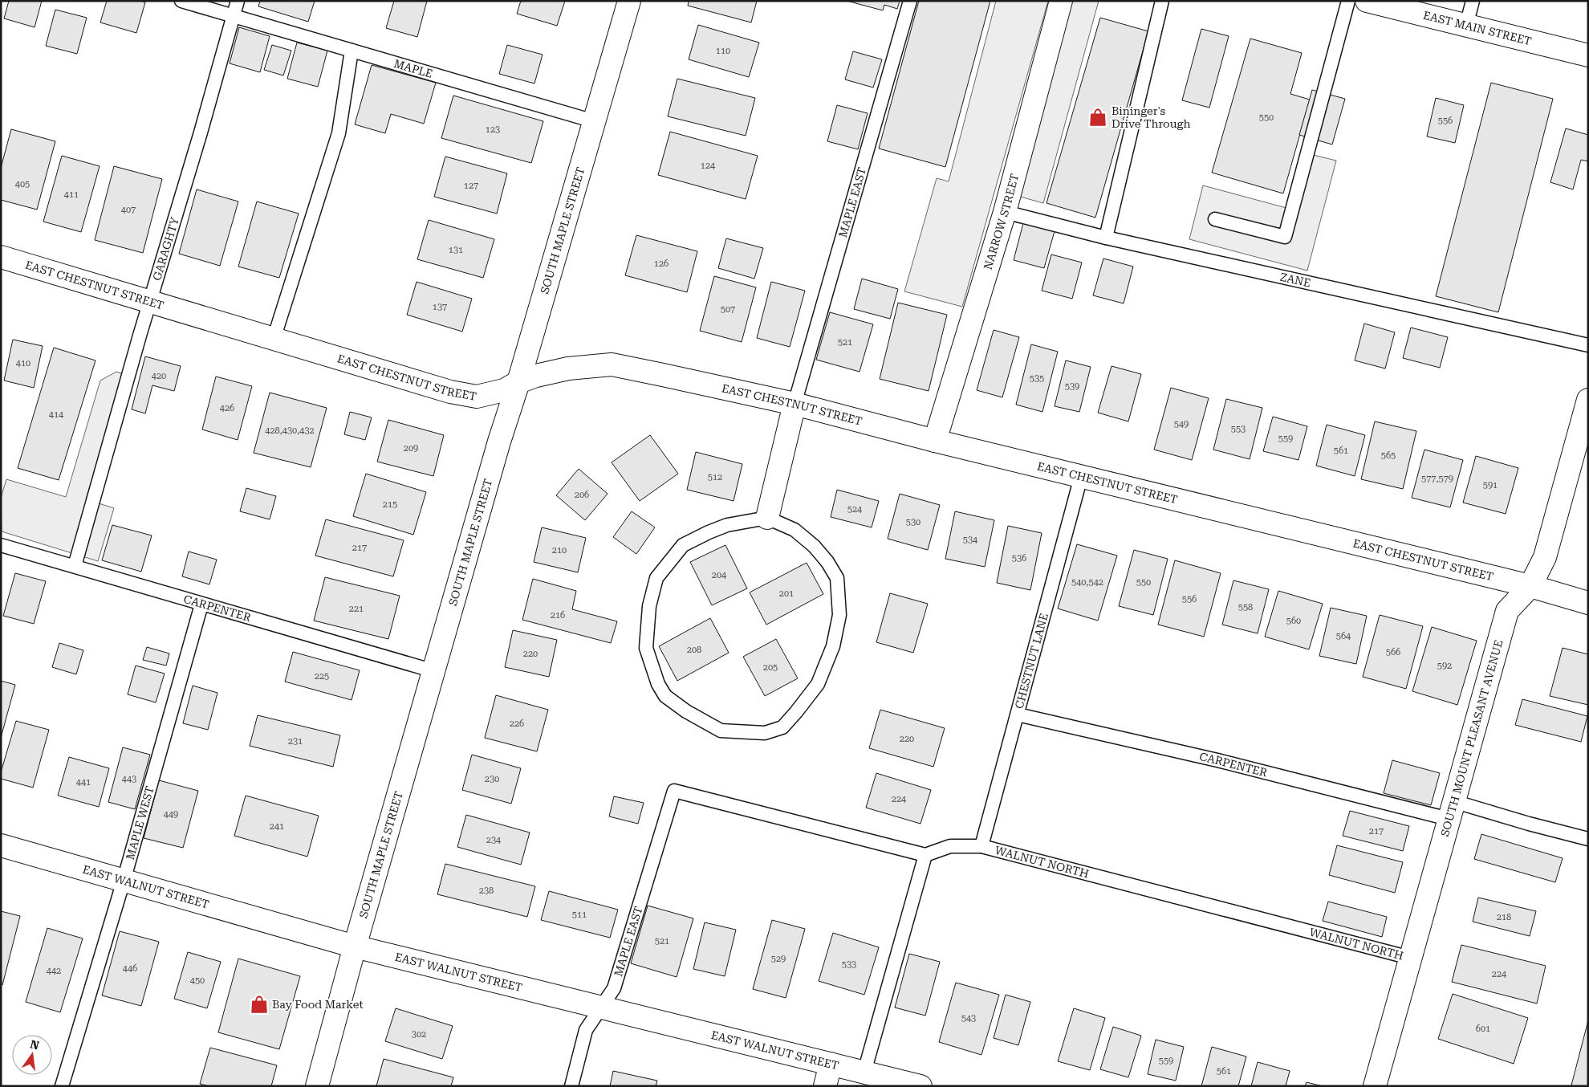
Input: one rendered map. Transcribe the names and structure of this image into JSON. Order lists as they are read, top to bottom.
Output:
{
  "streets": {
    "street": [
      "EAST MAIN STREET",
      "NARROW STREET",
      "SOUTH MAPLE STREET",
      "EAST CHESTNUT STREET",
      "SOUTH MOUNT PLEASANT AVENUE",
      "EAST WALNUT STREET"
    ],
    "lane": [
      "MAPLE",
      "MAPLE EAST",
      "GARAGHTY",
      "ZANE",
      "CARPENTER",
      "CHESTNUT LANE",
      "MAPLE WEST",
      "WALNUT NORTH"
    ]
  },
  "crossings": [
    ["MAPLE", "SOUTH MAPLE STREET"],
    ["MAPLE", "GARAGHTY"],
    ["MAPLE EAST", "EAST CHESTNUT STREET"],
    ["MAPLE EAST", "WALNUT NORTH"],
    ["MAPLE EAST", "EAST WALNUT STREET"],
    ["NARROW STREET", "ZANE"],
    ["NARROW STREET", "EAST CHESTNUT STREET"],
    ["SOUTH MAPLE STREET", "EAST CHESTNUT STREET"],
    ["SOUTH MAPLE STREET", "CARPENTER"],
    ["SOUTH MAPLE STREET", "EAST WALNUT STREET"],
    ["GARAGHTY", "EAST CHESTNUT STREET"],
    ["GARAGHTY", "CARPENTER"],
    ["EAST CHESTNUT STREET", "CHESTNUT LANE"],
    ["EAST CHESTNUT STREET", "SOUTH MOUNT PLEASANT AVENUE"],
    ["CARPENTER", "CHESTNUT LANE"],
    ["CARPENTER", "SOUTH MOUNT PLEASANT AVENUE"],
    ["CARPENTER", "MAPLE WEST"],
    ["CHESTNUT LANE", "WALNUT NORTH"],
    ["SOUTH MOUNT PLEASANT AVENUE", "WALNUT NORTH"],
    ["MAPLE WEST", "EAST WALNUT STREET"]
  ],
  "places": {
    "shop": ["Bininger's Drive Through", "Bay Food Market"]
  },
  "house_numbers": [
    "110",
    "550",
    "556",
    "123",
    "124",
    "405",
    "127",
    "411",
    "407",
    "131",
    "126",
    "137",
    "507",
    "521",
    "410",
    "420",
    "535",
    "539",
    "426",
    "414",
    "549",
    "553",
    "428,430,432",
    "559",
    "209",
    "561",
    "565",
    "512",
    "577,579",
    "591",
    "206",
    "215",
    "524",
    "530",
    "534",
    "217",
    "210",
    "536",
    "204",
    "540,542",
    "550",
    "201",
    "556",
    "558",
    "221",
    "216",
    "560",
    "564",
    "208",
    "566",
    "220",
    "592",
    "205",
    "225",
    "226",
    "220",
    "231",
    "443",
    "230",
    "441",
    "224",
    "449",
    "241",
    "217",
    "234",
    "238",
    "511",
    "218",
    "521",
    "529",
    "533",
    "446",
    "442",
    "224",
    "450",
    "543",
    "601",
    "302",
    "559",
    "561"
  ],
  "north": "top"
}
